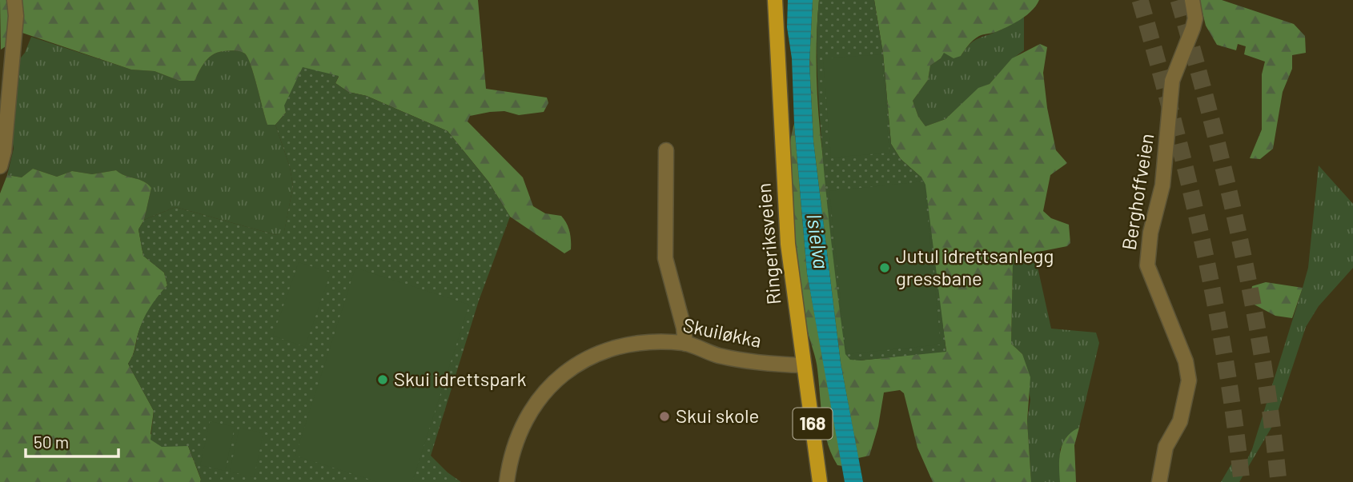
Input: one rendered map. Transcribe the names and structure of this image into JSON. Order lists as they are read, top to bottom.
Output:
{
  "streets": {
    "main road": ["Ringeriksveien", "168"],
    "street": ["Berghoffveien", "Skuiløkka"]
  },
  "crossings": [
    ["Ringeriksveien", "Skuiløkka"]
  ],
  "water": ["Isielva"],
  "places": ["Jutul idrettsanlegg gressbane", "Skui idrettspark", "Skui skole"],
  "scale_bar": "50 m"
}
